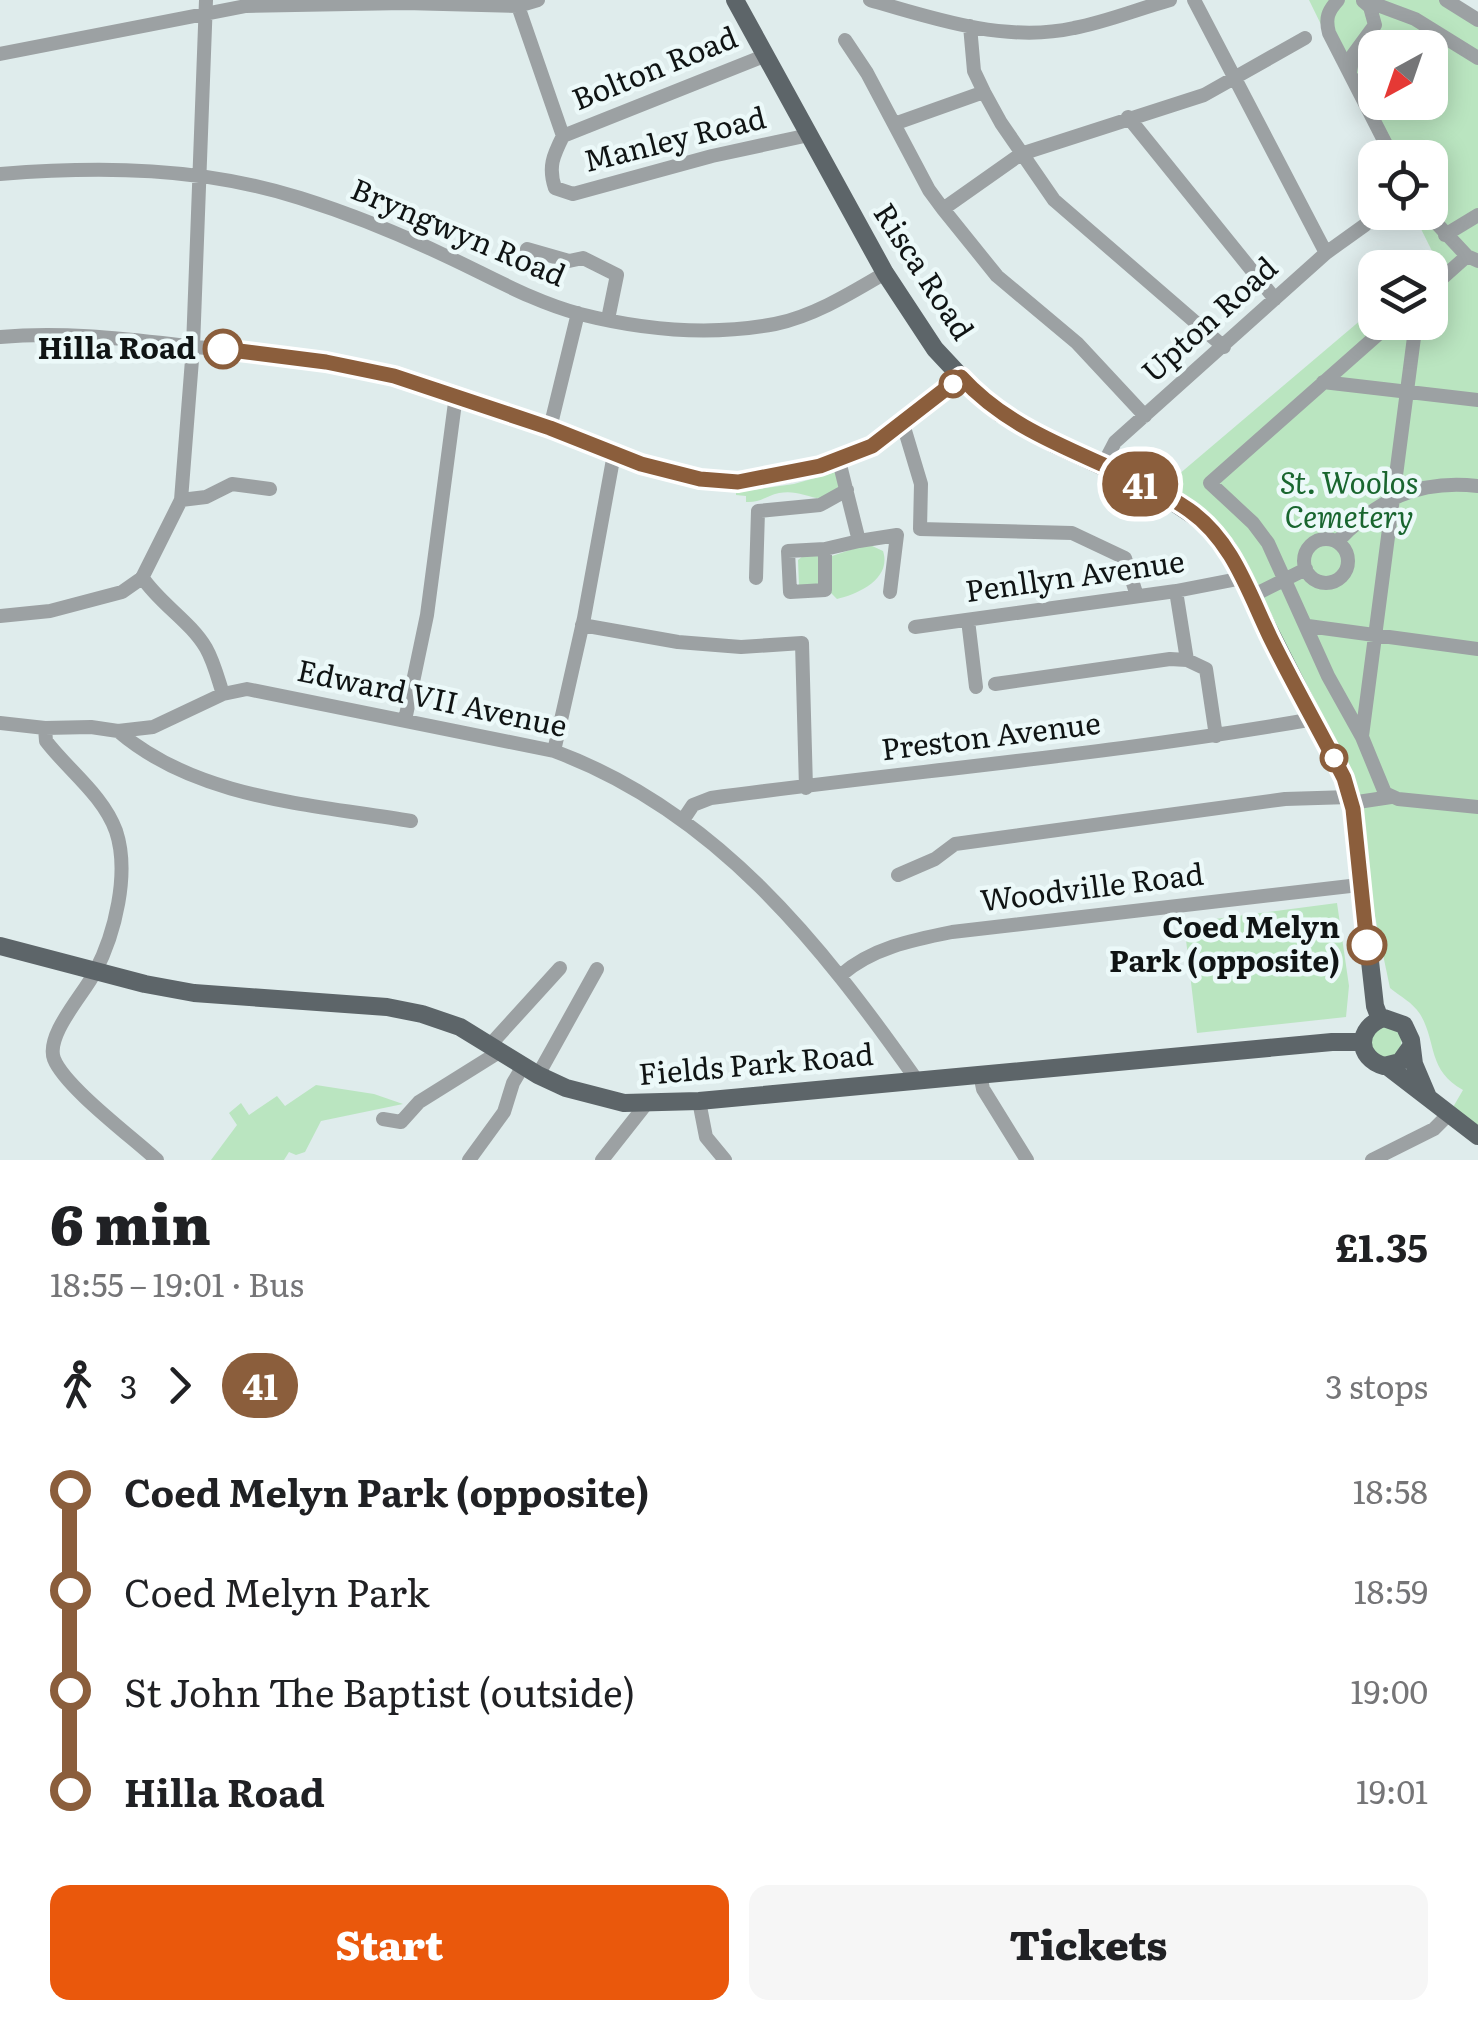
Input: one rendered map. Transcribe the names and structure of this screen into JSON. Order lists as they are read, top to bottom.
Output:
{
  "streets": {
    "main road": ["Risca Road", "Fields Park Road"],
    "street": [
      "Bolton Road",
      "Manley Road",
      "Bryngwyn Road",
      "Upton Road",
      "Penllyn Avenue",
      "Edward VII Avenue",
      "Preston Avenue",
      "Woodville Road"
    ]
  },
  "crossings": [
    ["Bolton Road", "Manley Road"],
    ["Bolton Road", "Risca Road"],
    ["Manley Road", "Risca Road"],
    ["Bryngwyn Road", "Risca Road"],
    ["Risca Road", "Upton Road"],
    ["Risca Road", "Penllyn Avenue"],
    ["Risca Road", "Preston Avenue"],
    ["Risca Road", "Woodville Road"],
    ["Risca Road", "Fields Park Road"],
    ["Edward VII Avenue", "Preston Avenue"],
    ["Edward VII Avenue", "Woodville Road"],
    ["Edward VII Avenue", "Fields Park Road"]
  ],
  "parks": ["St. Woolos Cemetery"],
  "places": ["Hilla Road", "Coed Melyn Park (opposite)"],
  "lines": ["bus line 41"],
  "north": "bottom left",
  "page": {
    "on_map": "41",
    "heading": ["6 min", "18:55 – 19:01 · Bus", "£1.35"],
    "legs": ["3", "41", "3 stops"],
    "list": [
      {
        "name": "Coed Melyn Park (opposite)",
        "value": "18:58"
      },
      {
        "name": "Coed Melyn Park",
        "value": "18:59"
      },
      {
        "name": "St John The Baptist (outside)",
        "value": "19:00"
      },
      {
        "name": "Hilla Road",
        "value": "19:01"
      }
    ],
    "buttons": ["Start", "Tickets"]
  }
}
